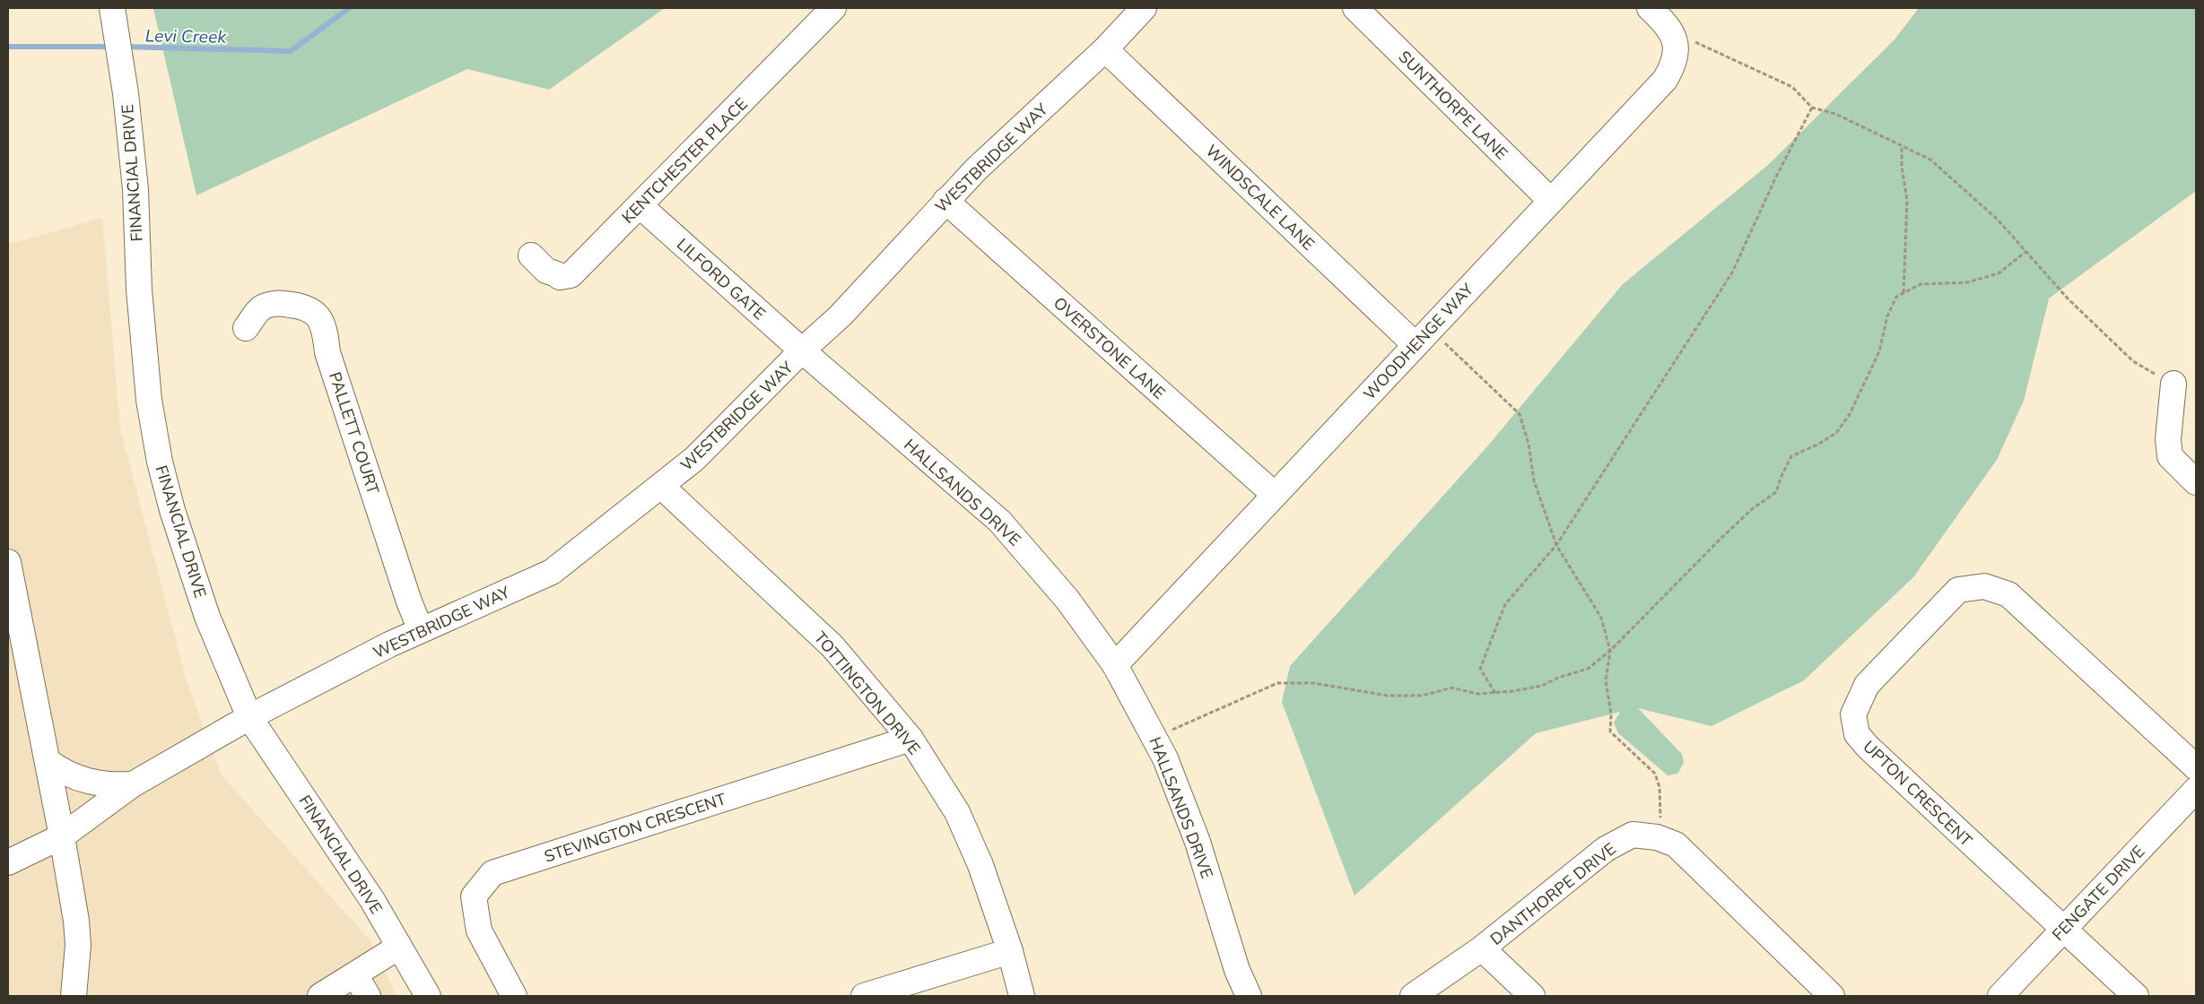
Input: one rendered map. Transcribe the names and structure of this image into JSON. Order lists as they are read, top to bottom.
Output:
{
  "streets": {
    "street": [
      "SUNTHORPE LANE",
      "WESTBRIDGE WAY",
      "KENTCHESTER PLACE",
      "FINANCIAL DRIVE",
      "WINDSCALE LANE",
      "LILFORD GATE",
      "WOODHENGE WAY",
      "OVERSTONE LANE",
      "PALLETT COURT",
      "HALLSANDS DRIVE",
      "TOTTINGTON DRIVE",
      "UPTON CRESCENT",
      "STEVINGTON CRESCENT",
      "FENGATE DRIVE",
      "DANTHORPE DRIVE"
    ]
  },
  "crossings": [
    ["SUNTHORPE LANE", "WOODHENGE WAY"],
    ["WESTBRIDGE WAY", "FINANCIAL DRIVE"],
    ["WESTBRIDGE WAY", "WINDSCALE LANE"],
    ["WESTBRIDGE WAY", "LILFORD GATE"],
    ["WESTBRIDGE WAY", "OVERSTONE LANE"],
    ["WESTBRIDGE WAY", "PALLETT COURT"],
    ["WESTBRIDGE WAY", "HALLSANDS DRIVE"],
    ["WESTBRIDGE WAY", "TOTTINGTON DRIVE"],
    ["KENTCHESTER PLACE", "LILFORD GATE"],
    ["WINDSCALE LANE", "WOODHENGE WAY"],
    ["LILFORD GATE", "HALLSANDS DRIVE"],
    ["WOODHENGE WAY", "OVERSTONE LANE"],
    ["WOODHENGE WAY", "HALLSANDS DRIVE"],
    ["TOTTINGTON DRIVE", "STEVINGTON CRESCENT"],
    ["UPTON CRESCENT", "FENGATE DRIVE"]
  ],
  "water": ["Levi Creek"]
}
